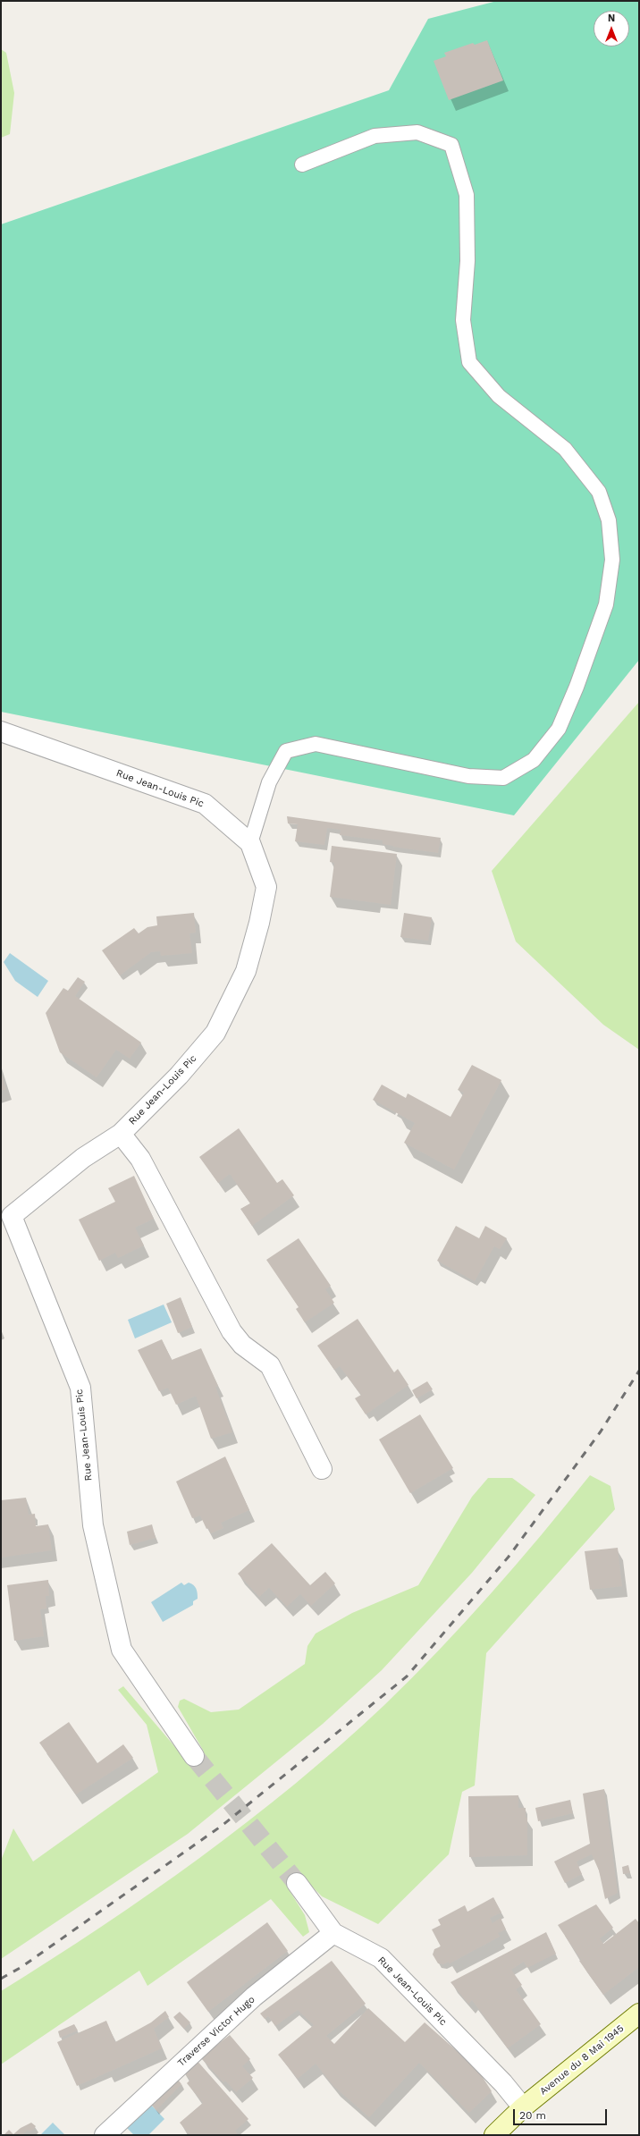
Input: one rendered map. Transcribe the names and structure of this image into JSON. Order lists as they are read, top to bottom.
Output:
{
  "streets": {
    "main road": ["Avenue du 8 Mai 1945"],
    "street": ["Rue Jean-Louis Pic", "Traverse Victor Hugo"]
  },
  "crossings": [
    ["Rue Jean-Louis Pic", "Traverse Victor Hugo"],
    ["Rue Jean-Louis Pic", "Avenue du 8 Mai 1945"]
  ],
  "scale_bar": "20 m",
  "north": "top"
}
